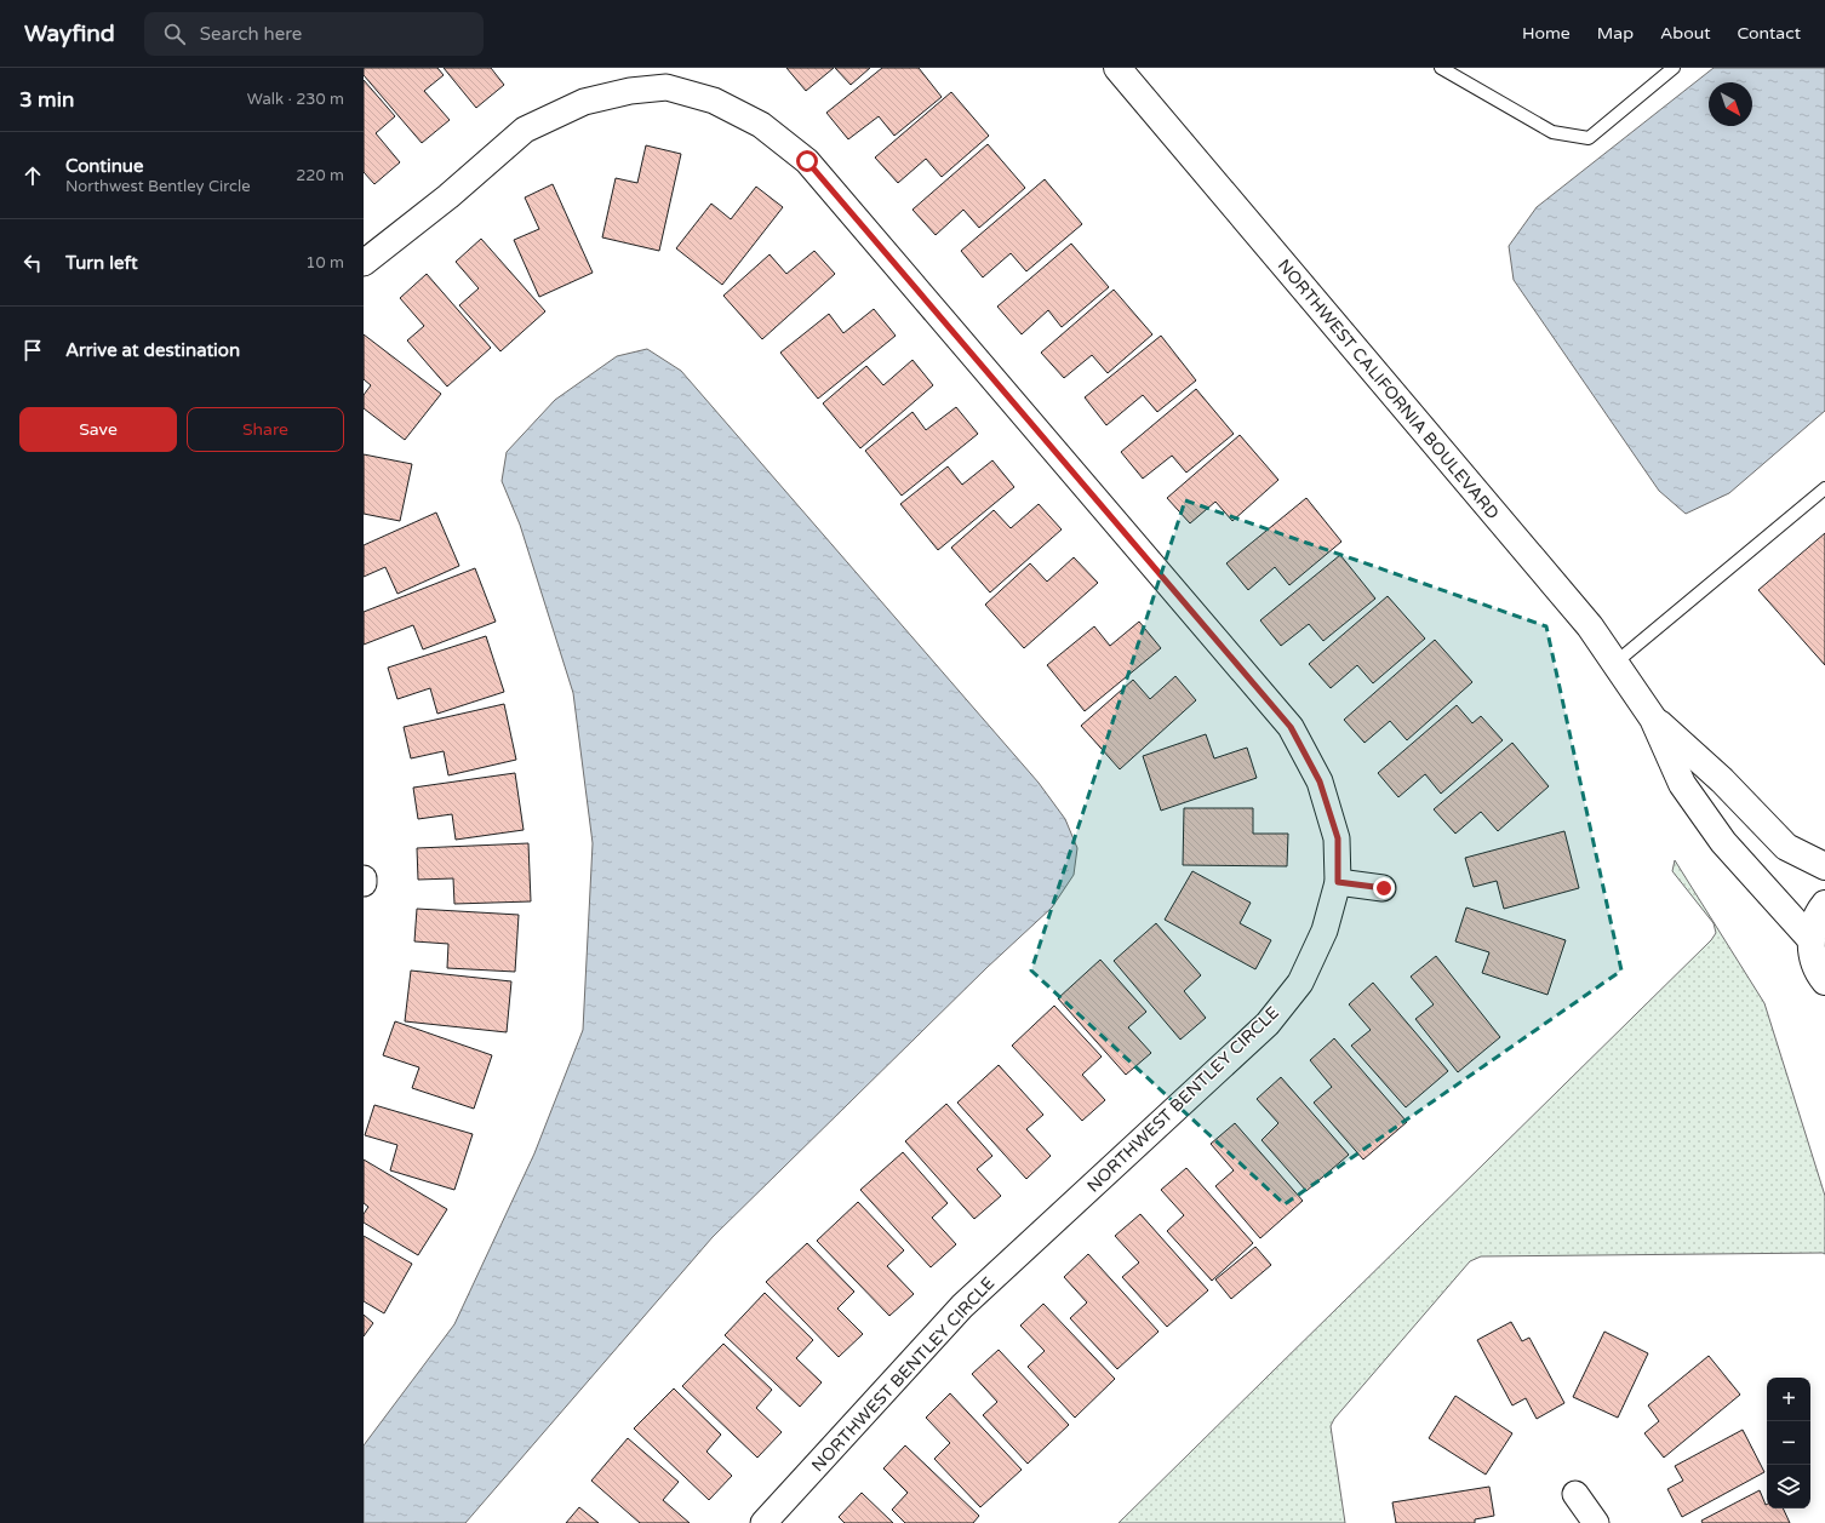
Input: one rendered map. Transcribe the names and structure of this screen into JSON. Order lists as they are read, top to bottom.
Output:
{
  "streets": {
    "street": ["NORTHWEST CALIFORNIA BOULEVARD", "NORTHWEST BENTLEY CIRCLE"]
  },
  "north": "bottom right",
  "page": {
    "header": "Wayfind",
    "search": "Search here",
    "nav": [
      "Home",
      "Map",
      "About",
      "Contact"
    ],
    "heading": ["3 min", "Walk · 230 m"],
    "list": [
      ["Continue", "Northwest Bentley Circle", "220 m"],
      ["Turn left", "10 m"],
      "Arrive at destination"
    ],
    "buttons": ["Save", "Share"],
    "map_buttons": ["+", "−"]
  }
}
